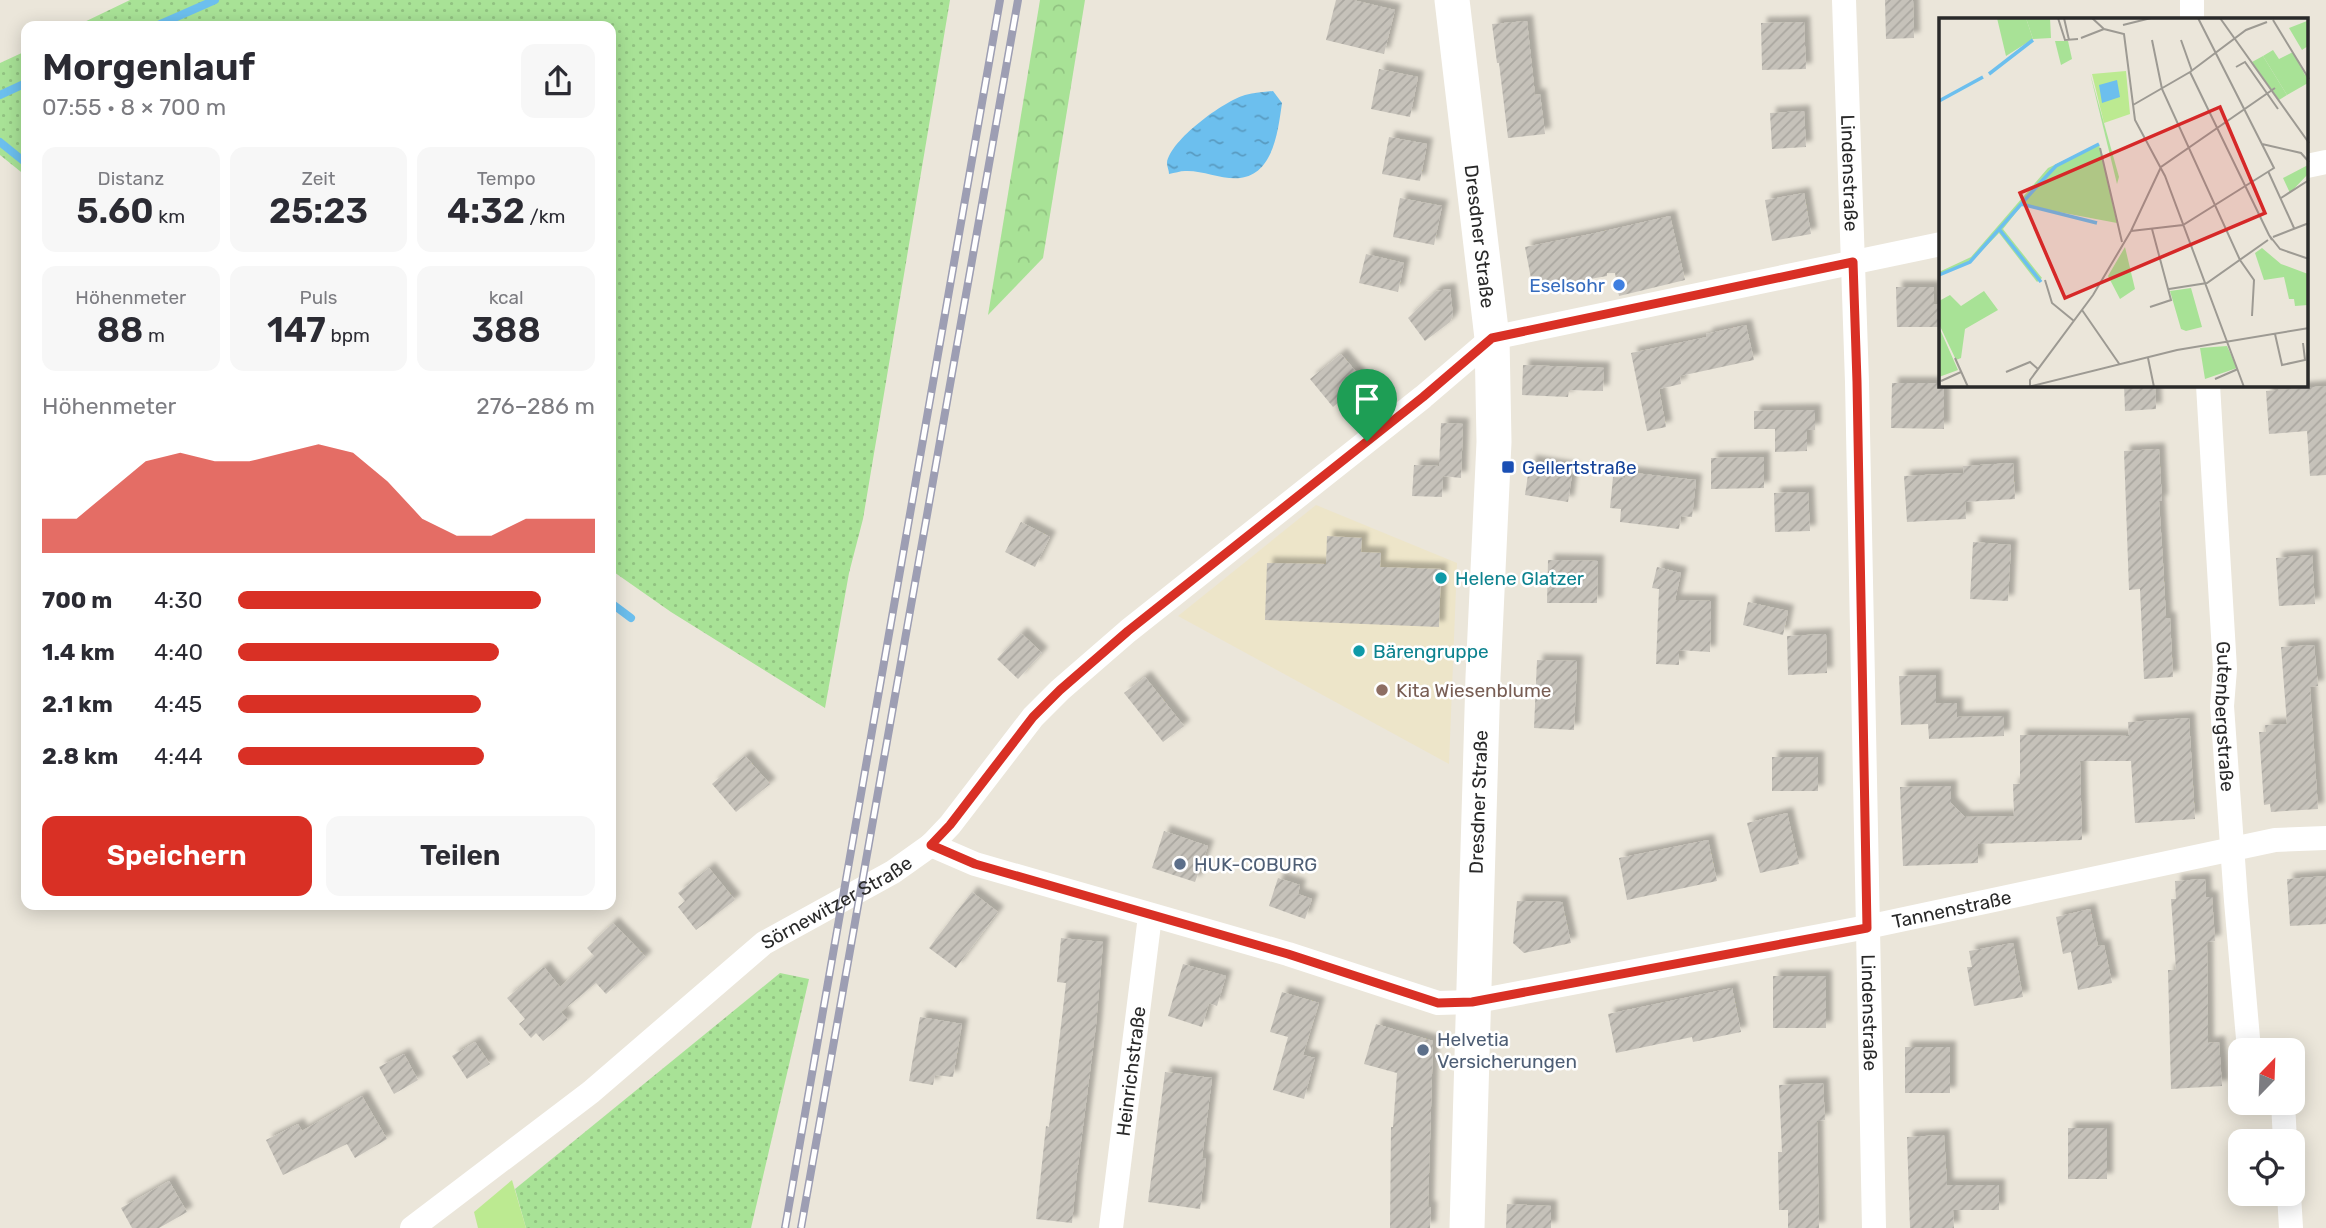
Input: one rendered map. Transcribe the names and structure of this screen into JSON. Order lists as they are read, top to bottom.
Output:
{
  "streets": {
    "main road": ["Dresdner Straße"],
    "street": [
      "Lindenstraße",
      "Gutenbergstraße",
      "Sörnewitzer Straße",
      "Tannenstraße",
      "Heinrichstraße"
    ]
  },
  "crossings": [
    ["Lindenstraße", "Tannenstraße"],
    ["Dresdner Straße", "Sörnewitzer Straße"],
    ["Dresdner Straße", "Tannenstraße"],
    ["Gutenbergstraße", "Tannenstraße"],
    ["Sörnewitzer Straße", "Tannenstraße"],
    ["Tannenstraße", "Heinrichstraße"]
  ],
  "places": {
    "other": [
      "Eselsohr",
      "Helene Glatzer",
      "Bärengruppe",
      "Kita Wiesenblume",
      "HUK-COBURG",
      "Helvetia Versicherungen"
    ],
    "transit": ["Gellertstraße"]
  },
  "north": "top right",
  "page": {
    "heading": ["Morgenlauf", "07:55 · 8 × 700 m"],
    "stats": [
      ["Distanz", "5.60 km"],
      ["Zeit", "25:23"],
      ["Tempo", "4:32 /km"],
      ["Höhenmeter", "88 m"],
      ["Puls", "147 bpm"],
      ["kcal", "388"]
    ],
    "chart": ["Höhenmeter", "276–286 m"],
    "list": [
      {
        "name": "700 m",
        "note": "4:30"
      },
      {
        "name": "1.4 km",
        "note": "4:40"
      },
      {
        "name": "2.1 km",
        "note": "4:45"
      },
      {
        "name": "2.8 km",
        "note": "4:44"
      }
    ],
    "buttons": ["Speichern", "Teilen"]
  }
}
